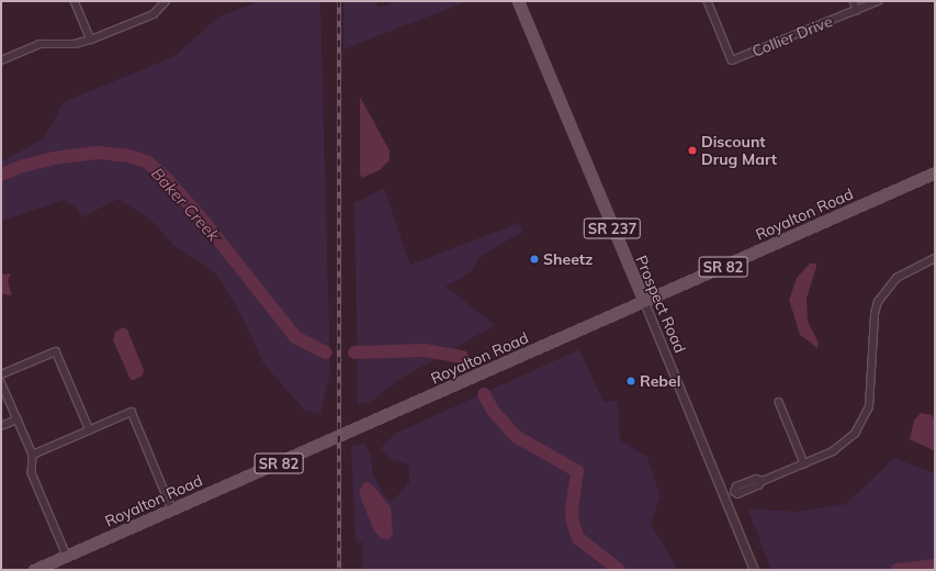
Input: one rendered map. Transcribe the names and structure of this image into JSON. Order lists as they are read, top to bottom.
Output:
{
  "streets": {
    "main road": [
      "Royalton Road",
      "SR 237",
      "SR 82",
      "Prospect Road"
    ],
    "street": ["Collier Drive"]
  },
  "crossings": [
    ["Royalton Road", "Prospect Road"]
  ],
  "water": ["Baker Creek"],
  "places": ["Discount Drug Mart", "Sheetz", "Rebel"]
}
